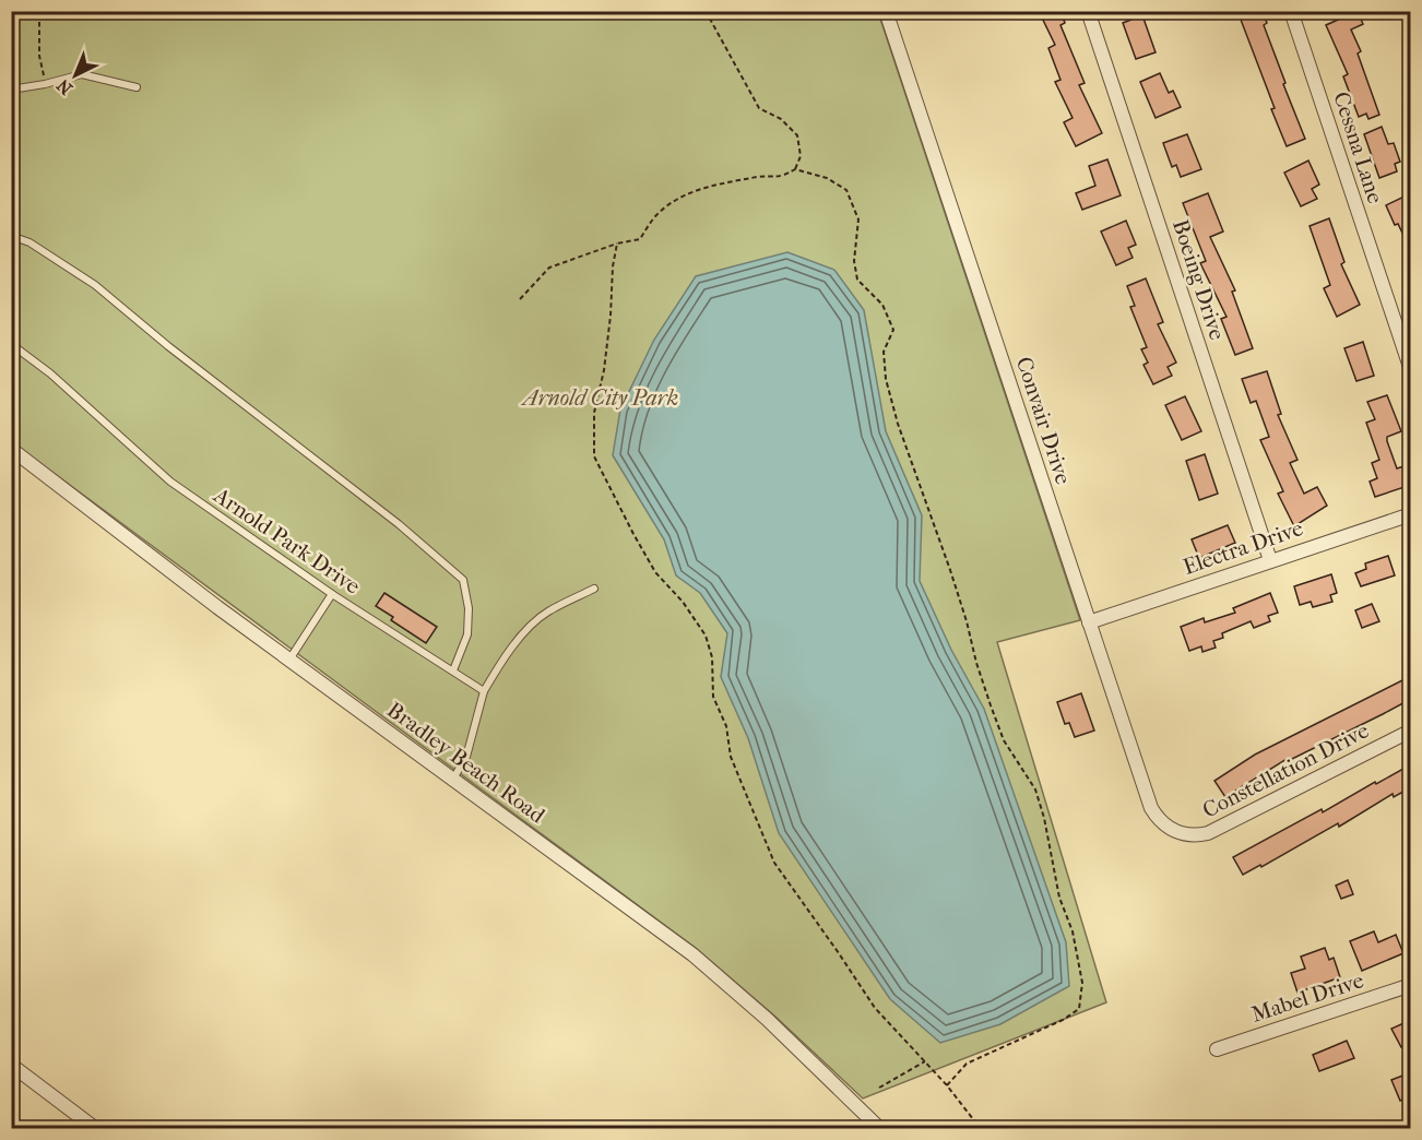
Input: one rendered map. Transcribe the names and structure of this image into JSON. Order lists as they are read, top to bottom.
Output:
{
  "streets": {
    "street": [
      "Cessna Lane",
      "Boeing Drive",
      "Convair Drive",
      "Electra Drive",
      "Bradley Beach Road",
      "Constellation Drive",
      "Mabel Drive"
    ],
    "lane": ["Arnold Park Drive"]
  },
  "crossings": [
    ["Boeing Drive", "Electra Drive"],
    ["Convair Drive", "Electra Drive"],
    ["Convair Drive", "Constellation Drive"]
  ],
  "parks": ["Arnold City Park"],
  "north": "bottom left"
}
